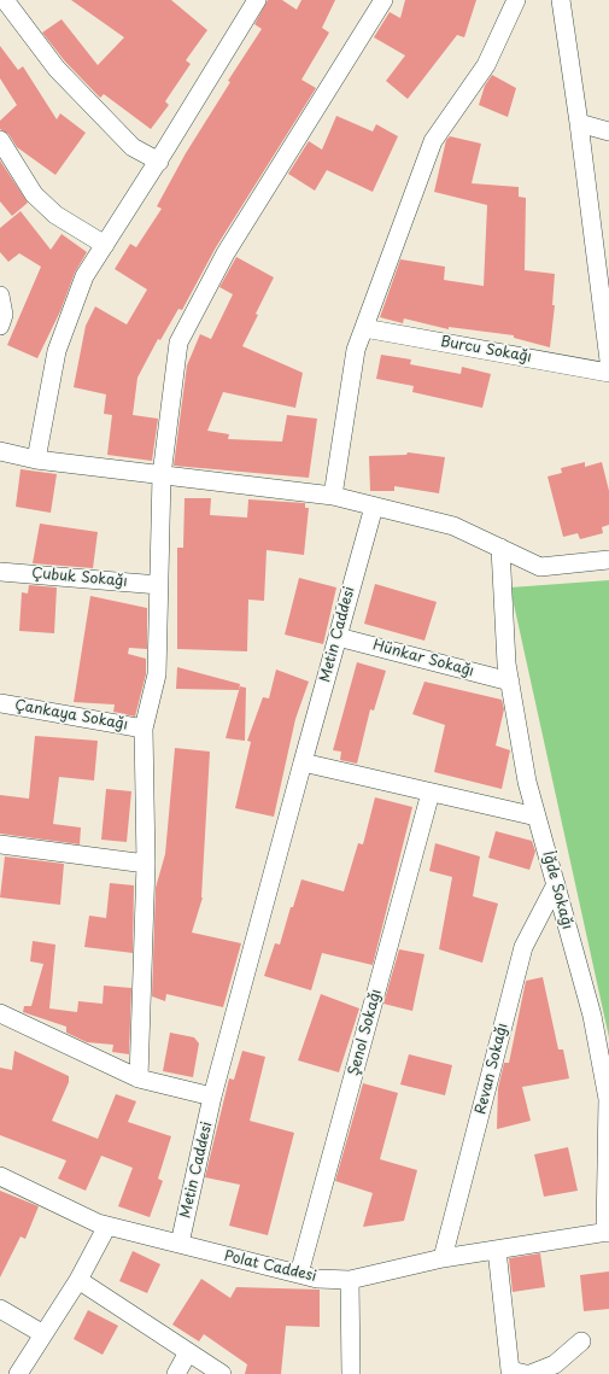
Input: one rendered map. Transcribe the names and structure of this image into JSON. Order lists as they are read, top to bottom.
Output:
{
  "streets": {
    "street": [
      "Burcu Sokağı",
      "Çubuk Sokağı",
      "Metin Caddesi",
      "Hünkar Sokağı",
      "Çankaya Sokağı",
      "İğde Sokağı",
      "Şenol Sokağı",
      "Revan Sokağı",
      "Polat Caddesi"
    ]
  },
  "crossings": [
    ["Metin Caddesi", "Hünkar Sokağı"],
    ["Metin Caddesi", "Polat Caddesi"],
    ["Hünkar Sokağı", "İğde Sokağı"],
    ["İğde Sokağı", "Revan Sokağı"],
    ["İğde Sokağı", "Polat Caddesi"],
    ["Şenol Sokağı", "Polat Caddesi"],
    ["Revan Sokağı", "Polat Caddesi"]
  ]
}
